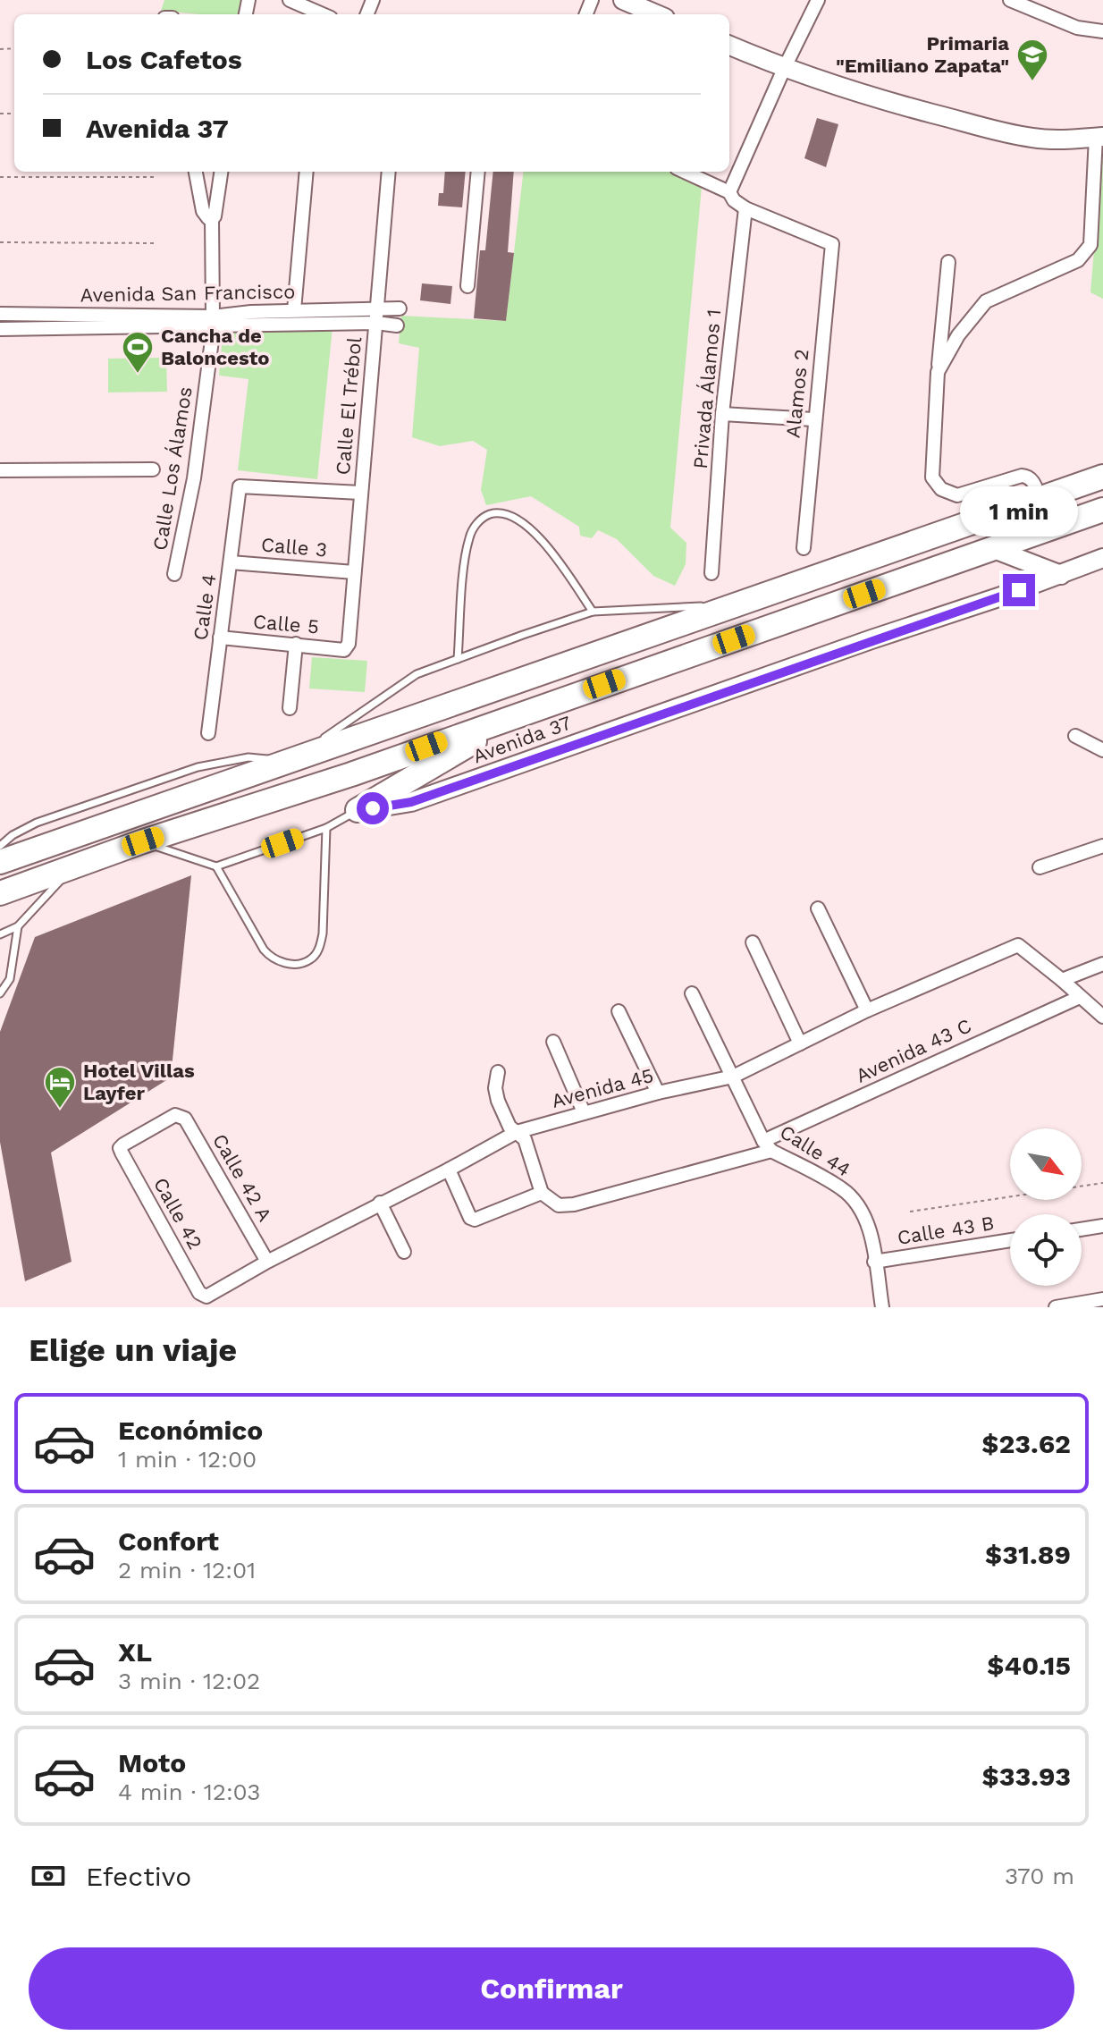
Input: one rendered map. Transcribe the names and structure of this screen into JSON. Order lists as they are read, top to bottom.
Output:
{
  "streets": {
    "street": [
      "Avenida San Francisco",
      "Privada Álamos 1",
      "Alamos 2",
      "Calle El Trébol",
      "Calle Los Álamos",
      "Calle 3",
      "Calle 4",
      "Calle 5",
      "Avenida 37",
      "Avenida 43 C",
      "Avenida 45",
      "Calle 44",
      "Calle 42 A",
      "Calle 42",
      "Calle 43 B"
    ]
  },
  "crossings": [
    ["Avenida San Francisco", "Calle El Trébol"],
    ["Avenida San Francisco", "Calle Los Álamos"],
    ["Privada Álamos 1", "Alamos 2"],
    ["Calle El Trébol", "Calle 3"],
    ["Calle El Trébol", "Calle 4"],
    ["Calle El Trébol", "Calle 5"],
    ["Calle 3", "Calle 4"],
    ["Calle 4", "Calle 5"],
    ["Avenida 43 C", "Calle 44"],
    ["Avenida 45", "Calle 44"],
    ["Avenida 45", "Calle 42 A"],
    ["Avenida 45", "Calle 42"],
    ["Calle 44", "Calle 43 B"],
    ["Calle 42 A", "Calle 42"]
  ],
  "places": {
    "school or university": ["Primaria \"Emiliano Zapata\""],
    "sports": ["Cancha de Baloncesto"],
    "hotel": ["Hotel Villas Layfer"]
  },
  "north": "bottom right",
  "page": {
    "banner": ["Los Cafetos", "Avenida 37"],
    "bubble": "1 min",
    "heading": "Elige un viaje",
    "list": [
      {
        "name": "Económico",
        "note": "1 min · 12:00",
        "value": "$23.62"
      },
      {
        "name": "Confort",
        "note": "2 min · 12:01",
        "value": "$31.89"
      },
      {
        "name": "XL",
        "note": "3 min · 12:02",
        "value": "$40.15"
      },
      {
        "name": "Moto",
        "note": "4 min · 12:03",
        "value": "$33.93"
      }
    ],
    "pay": ["Efectivo", "370 m"],
    "buttons": "Confirmar"
  }
}
